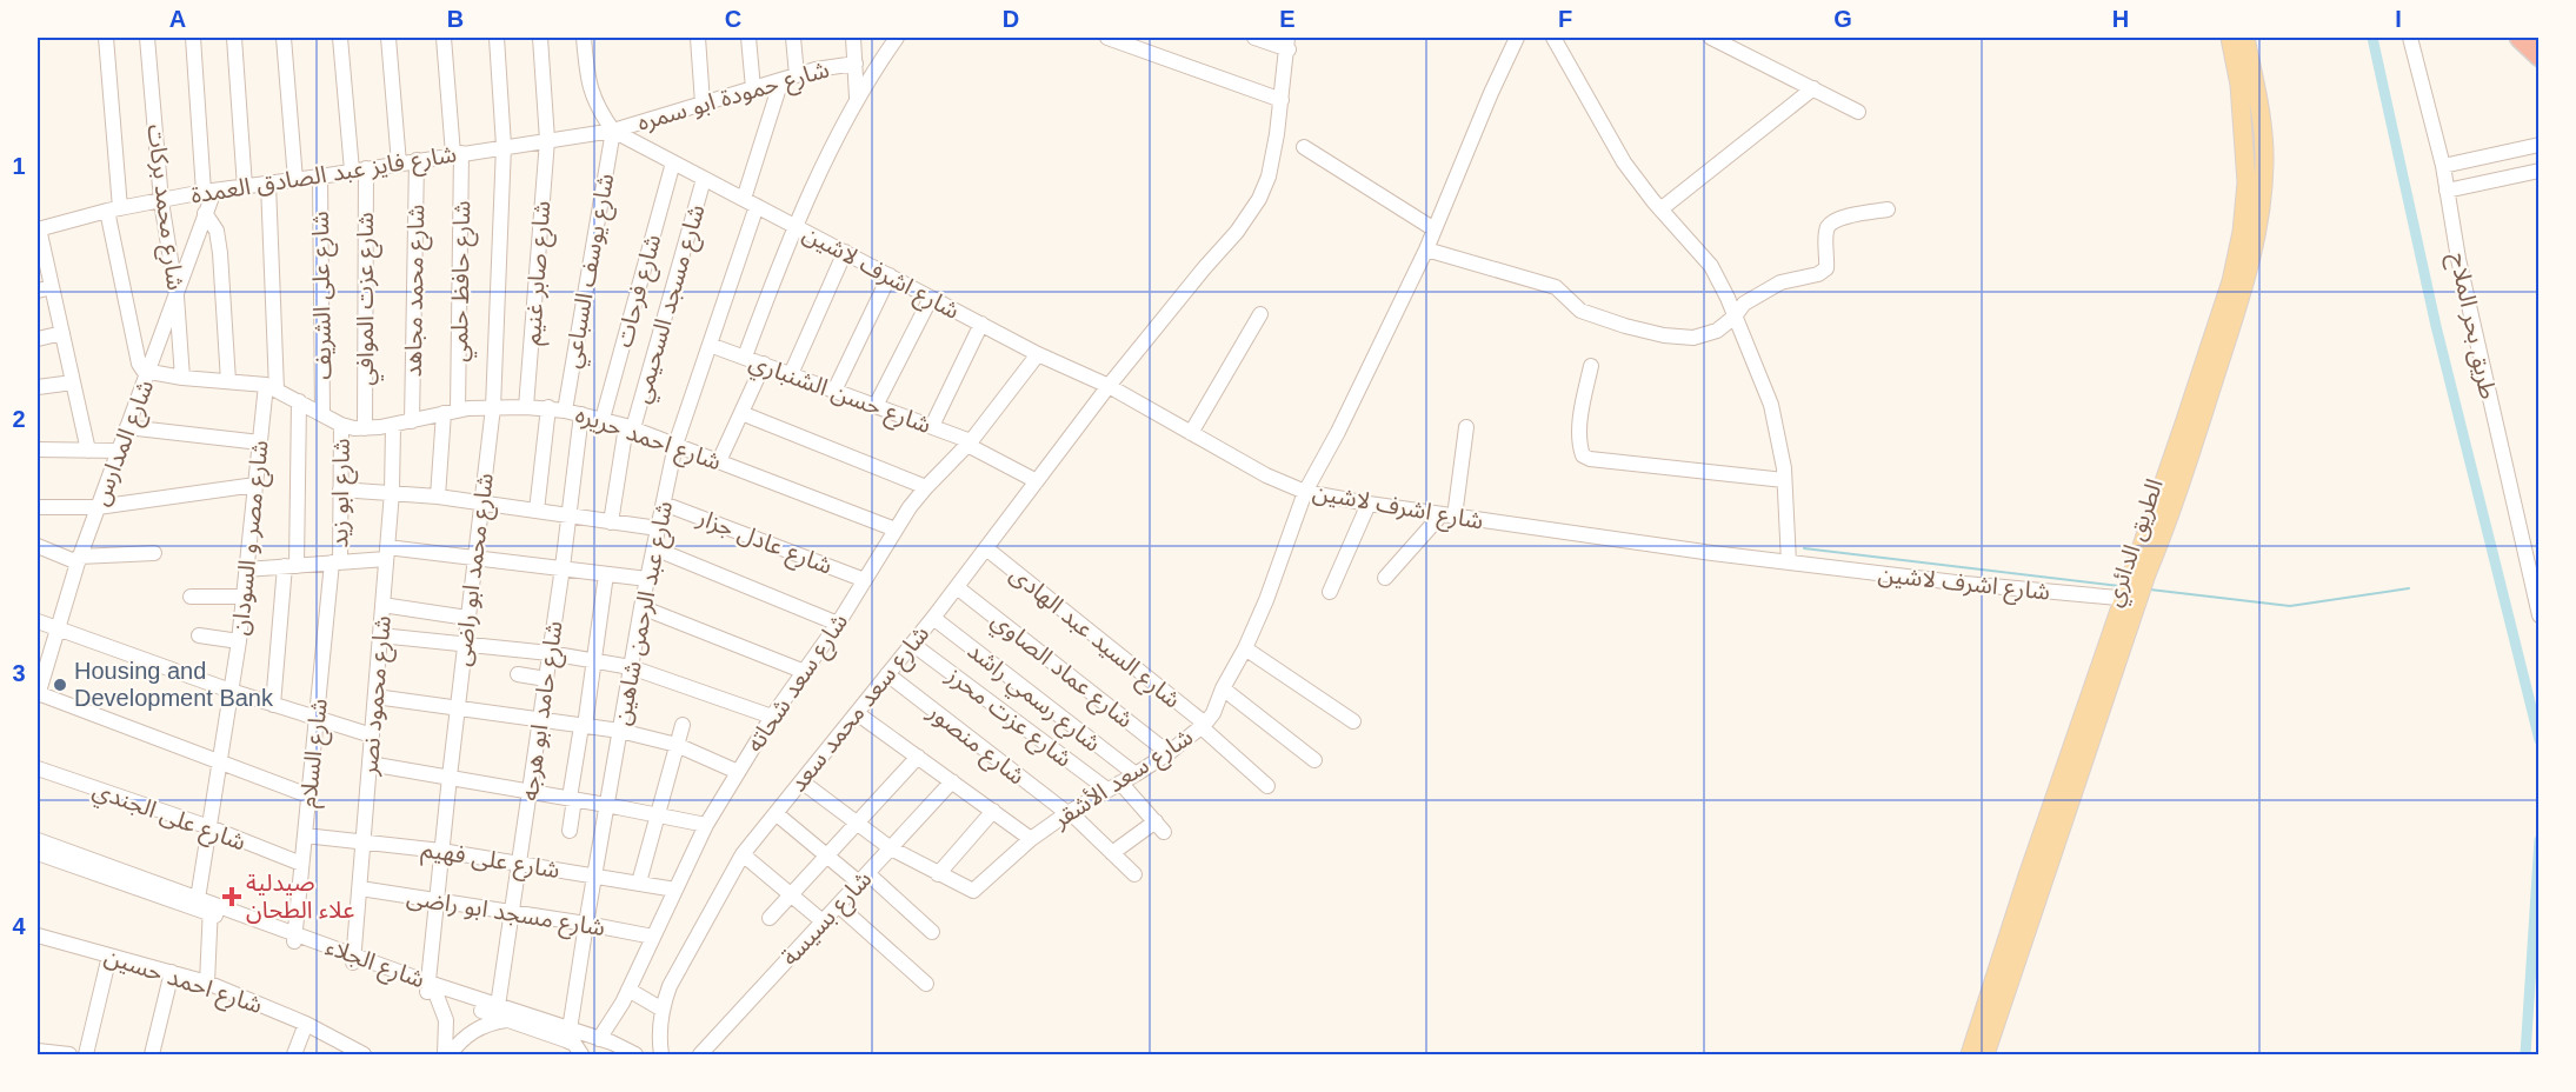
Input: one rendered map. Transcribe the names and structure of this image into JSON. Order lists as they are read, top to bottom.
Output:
{
  "streets": {
    "main road": ["الطريق الدائري"],
    "street": [
      "شارع حمودة ابو سمره",
      "شارع فايز عبد الصادق العمدة",
      "شارع محمد بركات",
      "شارع يوسف السباعي",
      "شارع اشرف لاشين",
      "شارع صابر غنيم",
      "شارع حافظ حلمي",
      "شارع محمد مجاهد",
      "شارع فرحات",
      "شارع على الشريف",
      "شارع عزت الموافي",
      "شارع مسجد السحيمي",
      "طريق بحر الملاح",
      "شارع حسن الشنباري",
      "شارع احمد حريره",
      "شارع المدارس",
      "شارع ابو زيد",
      "شارع مصر و السودان",
      "شارع عادل جزار",
      "شارع محمد ابو راضى",
      "شارع عبد الرحمن شاهين",
      "شارع السيد عبد الهادى",
      "شارع عماد الصاوي",
      "شارع سعد شحاته",
      "شارع محمود نصر",
      "شارع رسمي راشد",
      "شارع سعد محمد سعد",
      "شارع حامد ابو هرجه",
      "شارع عزت محرز",
      "شارع منصور",
      "شارع السلام",
      "شارع سعد الأشقر",
      "شارع على الجندي",
      "شارع على فهيم",
      "شارع مسجد ابو راضى",
      "شارع بسيسة",
      "شارع الجلاء",
      "شارع احمد حسين"
    ]
  },
  "crossings": [
    ["شارع حمودة ابو سمره", "شارع فايز عبد الصادق العمدة"],
    ["شارع حمودة ابو سمره", "شارع يوسف السباعي"],
    ["شارع حمودة ابو سمره", "شارع اشرف لاشين"],
    ["شارع حمودة ابو سمره", "شارع عبد الرحمن شاهين"],
    ["شارع فايز عبد الصادق العمدة", "شارع محمد بركات"],
    ["شارع فايز عبد الصادق العمدة", "شارع يوسف السباعي"],
    ["شارع فايز عبد الصادق العمدة", "شارع اشرف لاشين"],
    ["شارع فايز عبد الصادق العمدة", "شارع صابر غنيم"],
    ["شارع فايز عبد الصادق العمدة", "شارع حافظ حلمي"],
    ["شارع فايز عبد الصادق العمدة", "شارع محمد مجاهد"],
    ["شارع فايز عبد الصادق العمدة", "شارع على الشريف"],
    ["شارع فايز عبد الصادق العمدة", "شارع عزت الموافي"],
    ["شارع فايز عبد الصادق العمدة", "شارع المدارس"],
    ["شارع فايز عبد الصادق العمدة", "شارع مصر و السودان"],
    ["شارع فايز عبد الصادق العمدة", "شارع محمد ابو راضى"],
    ["شارع محمد بركات", "شارع احمد حريره"],
    ["شارع محمد بركات", "شارع المدارس"],
    ["شارع يوسف السباعي", "شارع اشرف لاشين"],
    ["شارع يوسف السباعي", "شارع احمد حريره"],
    ["شارع اشرف لاشين", "شارع فرحات"],
    ["شارع اشرف لاشين", "شارع مسجد السحيمي"],
    ["شارع اشرف لاشين", "الطريق الدائري"],
    ["شارع اشرف لاشين", "شارع عبد الرحمن شاهين"],
    ["شارع اشرف لاشين", "شارع سعد شحاته"],
    ["شارع اشرف لاشين", "شارع سعد محمد سعد"],
    ["شارع اشرف لاشين", "شارع سعد الأشقر"],
    ["شارع صابر غنيم", "شارع احمد حريره"],
    ["شارع حافظ حلمي", "شارع احمد حريره"],
    ["شارع محمد مجاهد", "شارع احمد حريره"],
    ["شارع فرحات", "شارع احمد حريره"],
    ["شارع على الشريف", "شارع احمد حريره"],
    ["شارع عزت الموافي", "شارع احمد حريره"],
    ["شارع مسجد السحيمي", "شارع احمد حريره"],
    ["شارع حسن الشنباري", "شارع عبد الرحمن شاهين"],
    ["شارع حسن الشنباري", "شارع سعد شحاته"],
    ["شارع حسن الشنباري", "شارع سعد محمد سعد"],
    ["شارع احمد حريره", "شارع المدارس"],
    ["شارع احمد حريره", "شارع ابو زيد"],
    ["شارع احمد حريره", "شارع مصر و السودان"],
    ["شارع احمد حريره", "شارع محمد ابو راضى"],
    ["شارع احمد حريره", "شارع عبد الرحمن شاهين"],
    ["شارع احمد حريره", "شارع سعد شحاته"],
    ["شارع احمد حريره", "شارع محمود نصر"],
    ["شارع احمد حريره", "شارع حامد ابو هرجه"],
    ["شارع ابو زيد", "شارع السلام"],
    ["شارع مصر و السودان", "شارع على الجندي"],
    ["شارع مصر و السودان", "شارع الجلاء"],
    ["شارع مصر و السودان", "شارع احمد حسين"],
    ["شارع عادل جزار", "شارع عبد الرحمن شاهين"],
    ["شارع عادل جزار", "شارع سعد شحاته"],
    ["شارع محمد ابو راضى", "شارع على فهيم"],
    ["شارع محمد ابو راضى", "شارع مسجد ابو راضى"],
    ["شارع محمد ابو راضى", "شارع الجلاء"],
    ["شارع عبد الرحمن شاهين", "شارع على فهيم"],
    ["شارع عبد الرحمن شاهين", "شارع مسجد ابو راضى"],
    ["شارع عبد الرحمن شاهين", "شارع الجلاء"],
    ["شارع السيد عبد الهادى", "شارع سعد محمد سعد"],
    ["شارع السيد عبد الهادى", "شارع سعد الأشقر"],
    ["شارع عماد الصاوي", "شارع سعد محمد سعد"],
    ["شارع عماد الصاوي", "شارع سعد الأشقر"],
    ["شارع سعد شحاته", "شارع على فهيم"],
    ["شارع سعد شحاته", "شارع مسجد ابو راضى"],
    ["شارع سعد شحاته", "شارع الجلاء"],
    ["شارع محمود نصر", "شارع على فهيم"],
    ["شارع محمود نصر", "شارع مسجد ابو راضى"],
    ["شارع محمود نصر", "شارع الجلاء"],
    ["شارع رسمي راشد", "شارع سعد محمد سعد"],
    ["شارع رسمي راشد", "شارع سعد الأشقر"],
    ["شارع سعد محمد سعد", "شارع عزت محرز"],
    ["شارع سعد محمد سعد", "شارع منصور"],
    ["شارع حامد ابو هرجه", "شارع على فهيم"],
    ["شارع حامد ابو هرجه", "شارع مسجد ابو راضى"],
    ["شارع حامد ابو هرجه", "شارع الجلاء"],
    ["شارع عزت محرز", "شارع منصور"],
    ["شارع عزت محرز", "شارع سعد الأشقر"],
    ["شارع منصور", "شارع سعد الأشقر"],
    ["شارع السلام", "شارع على الجندي"],
    ["شارع السلام", "شارع على فهيم"],
    ["شارع السلام", "شارع الجلاء"]
  ],
  "places": {
    "other": ["Housing and Development Bank"],
    "health": ["صيدلية علاء الطحان"]
  },
  "grid": {
    "columns": [
      "A",
      "B",
      "C",
      "D",
      "E",
      "F",
      "G",
      "H",
      "I"
    ],
    "rows": [
      "1",
      "2",
      "3",
      "4"
    ]
  }
}
